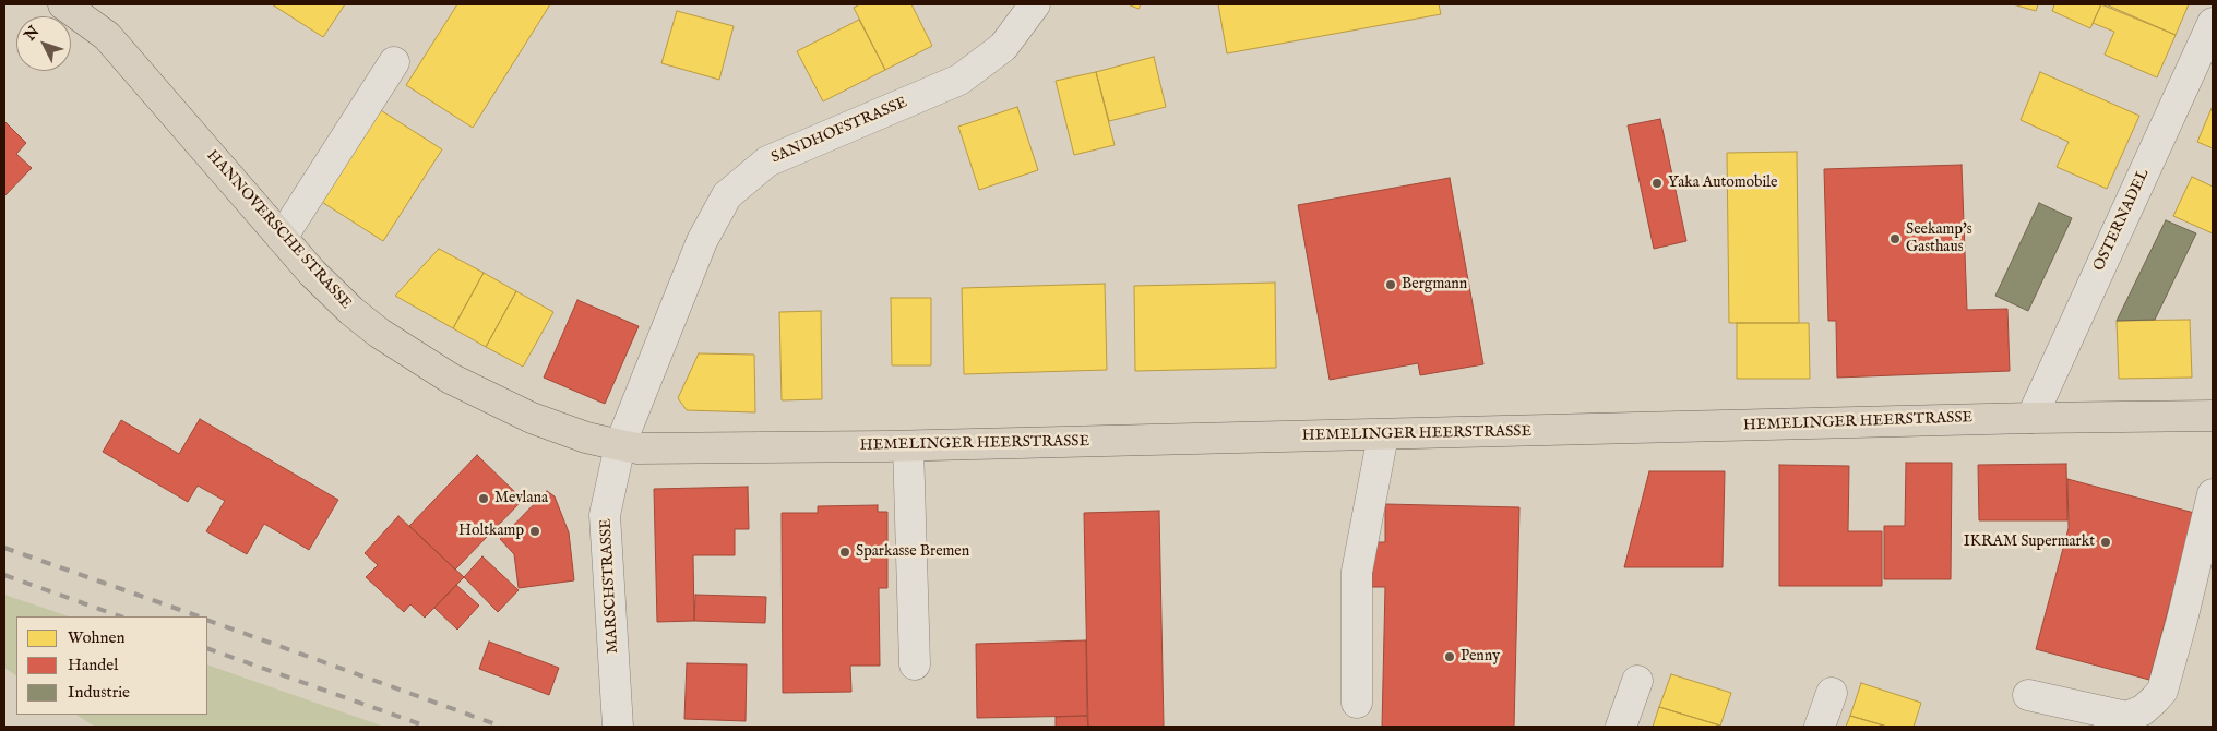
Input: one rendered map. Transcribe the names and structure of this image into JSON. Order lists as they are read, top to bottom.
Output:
{
  "streets": {
    "main road": ["HANNOVERSCHE STRASSE", "HEMELINGER HEERSTRASSE"],
    "street": ["SANDHOFSTRASSE", "OSTERNADEL", "MARSCHSTRASSE"]
  },
  "crossings": [
    ["SANDHOFSTRASSE", "HANNOVERSCHE STRASSE"],
    ["SANDHOFSTRASSE", "HEMELINGER HEERSTRASSE"],
    ["SANDHOFSTRASSE", "MARSCHSTRASSE"],
    ["OSTERNADEL", "HEMELINGER HEERSTRASSE"],
    ["HANNOVERSCHE STRASSE", "HEMELINGER HEERSTRASSE"],
    ["HANNOVERSCHE STRASSE", "MARSCHSTRASSE"],
    ["HEMELINGER HEERSTRASSE", "MARSCHSTRASSE"]
  ],
  "places": [
    "Yaka Automobile",
    "Seekamp's Gasthaus",
    "Bergmann",
    "Mevlana",
    "Holtkamp",
    "IKRAM Supermarkt",
    "Sparkasse Bremen",
    "Penny"
  ],
  "legend": ["Wohnen", "Handel", "Industrie"],
  "north": "top left"
}
